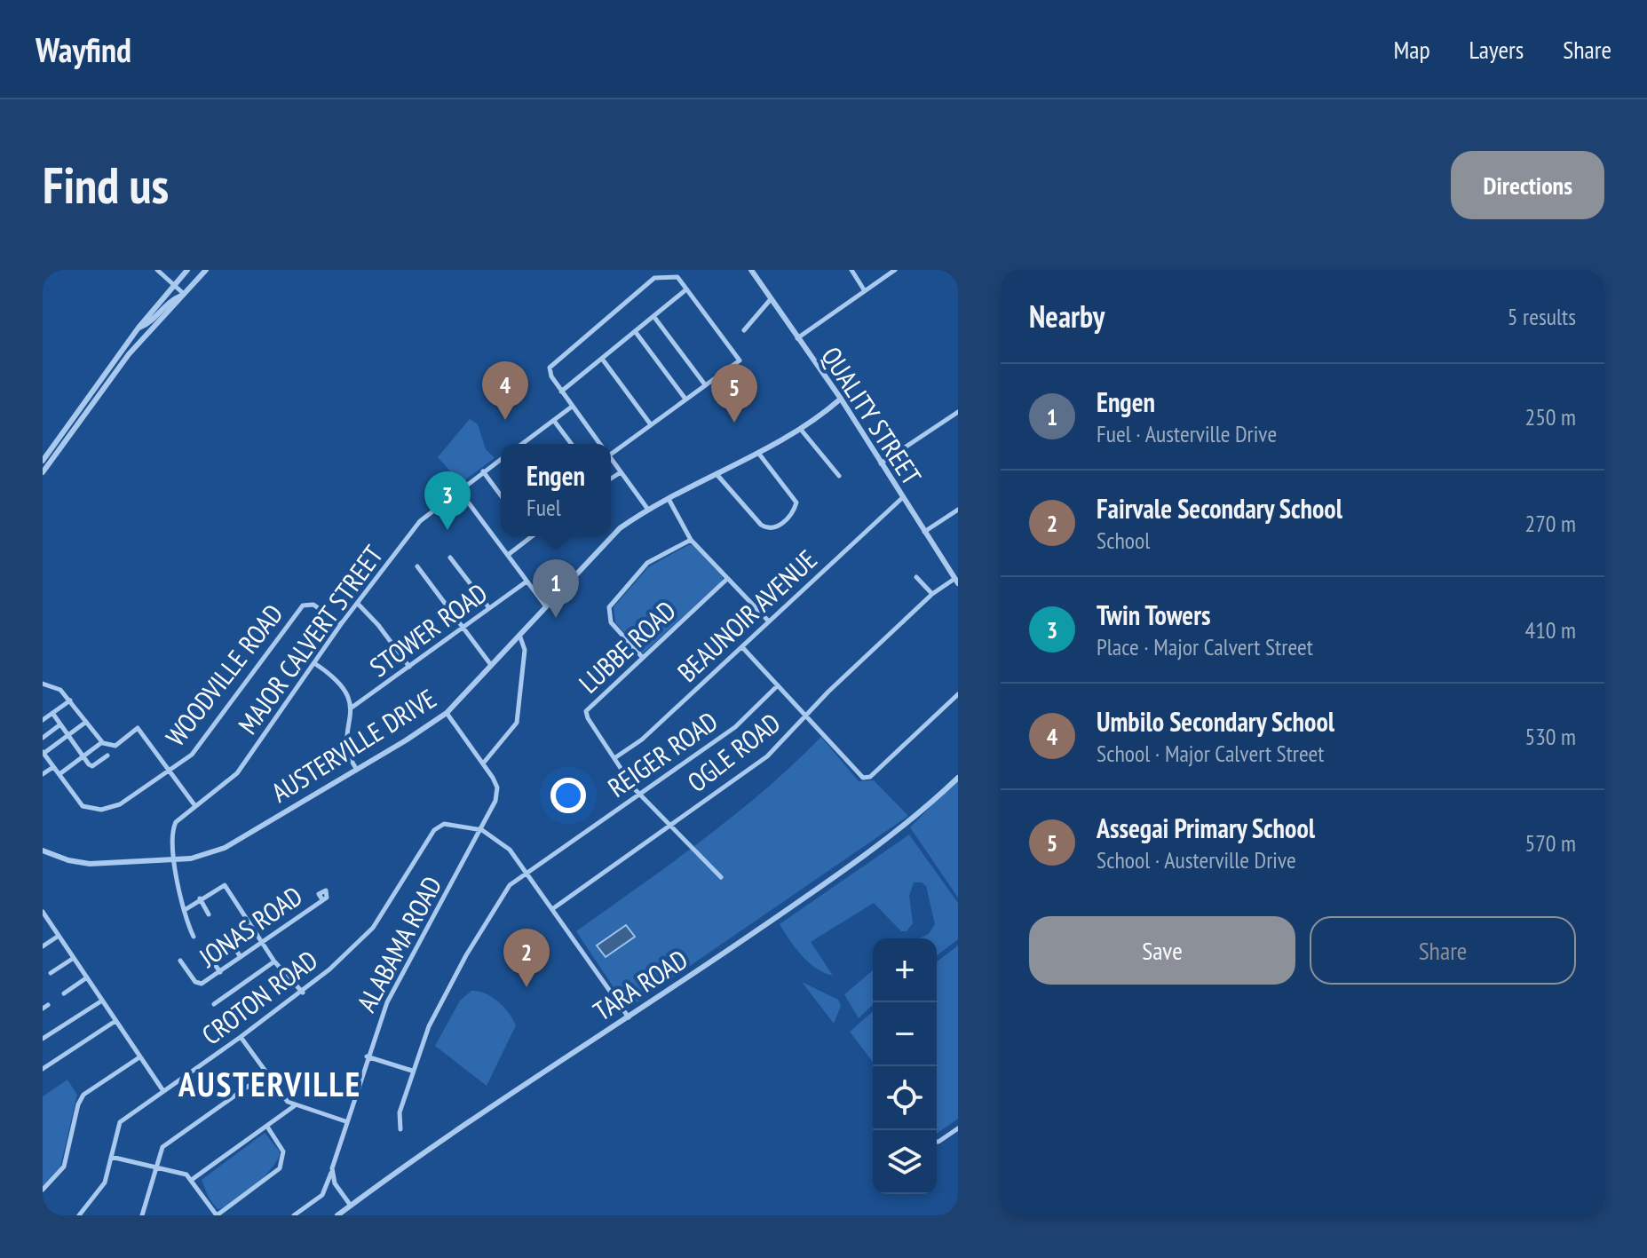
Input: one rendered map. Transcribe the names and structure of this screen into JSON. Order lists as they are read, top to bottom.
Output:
{
  "streets": {
    "street": [
      "QUALITY STREET",
      "BEAUNOIR AVENUE",
      "STOWER ROAD",
      "MAJOR CALVERT STREET",
      "LUBBE ROAD",
      "WOODVILLE ROAD",
      "AUSTERVILLE DRIVE",
      "OGLE ROAD",
      "REIGER ROAD",
      "JONAS ROAD",
      "ALABAMA ROAD",
      "TARA ROAD",
      "CROTON ROAD"
    ]
  },
  "crossings": [
    ["QUALITY STREET", "BEAUNOIR AVENUE"],
    ["QUALITY STREET", "AUSTERVILLE DRIVE"],
    ["QUALITY STREET", "OGLE ROAD"],
    ["BEAUNOIR AVENUE", "LUBBE ROAD"],
    ["MAJOR CALVERT STREET", "WOODVILLE ROAD"],
    ["MAJOR CALVERT STREET", "AUSTERVILLE DRIVE"],
    ["LUBBE ROAD", "OGLE ROAD"],
    ["LUBBE ROAD", "REIGER ROAD"],
    ["AUSTERVILLE DRIVE", "ALABAMA ROAD"],
    ["ALABAMA ROAD", "CROTON ROAD"]
  ],
  "districts": ["AUSTERVILLE"],
  "page": {
    "header": "Wayfind",
    "nav": ["Map", "Layers", "Share"],
    "buttons": [
      "Directions",
      ["Save", "Share"]
    ],
    "title": "Find us",
    "heading": ["Nearby", "5 results"],
    "pins": [
      "4",
      "5",
      "3",
      "1",
      "2"
    ],
    "list": [
      {
        "mark": "1",
        "name": "Engen",
        "note": "Fuel · Austerville Drive",
        "value": "250 m"
      },
      {
        "mark": "2",
        "name": "Fairvale Secondary School",
        "note": "School",
        "value": "270 m"
      },
      {
        "mark": "3",
        "name": "Twin Towers",
        "note": "Place · Major Calvert Street",
        "value": "410 m"
      },
      {
        "mark": "4",
        "name": "Umbilo Secondary School",
        "note": "School · Major Calvert Street",
        "value": "530 m"
      },
      {
        "mark": "5",
        "name": "Assegai Primary School",
        "note": "School · Austerville Drive",
        "value": "570 m"
      }
    ],
    "popup": ["Engen", "Fuel"],
    "map_buttons": ["+", "−"]
  }
}
